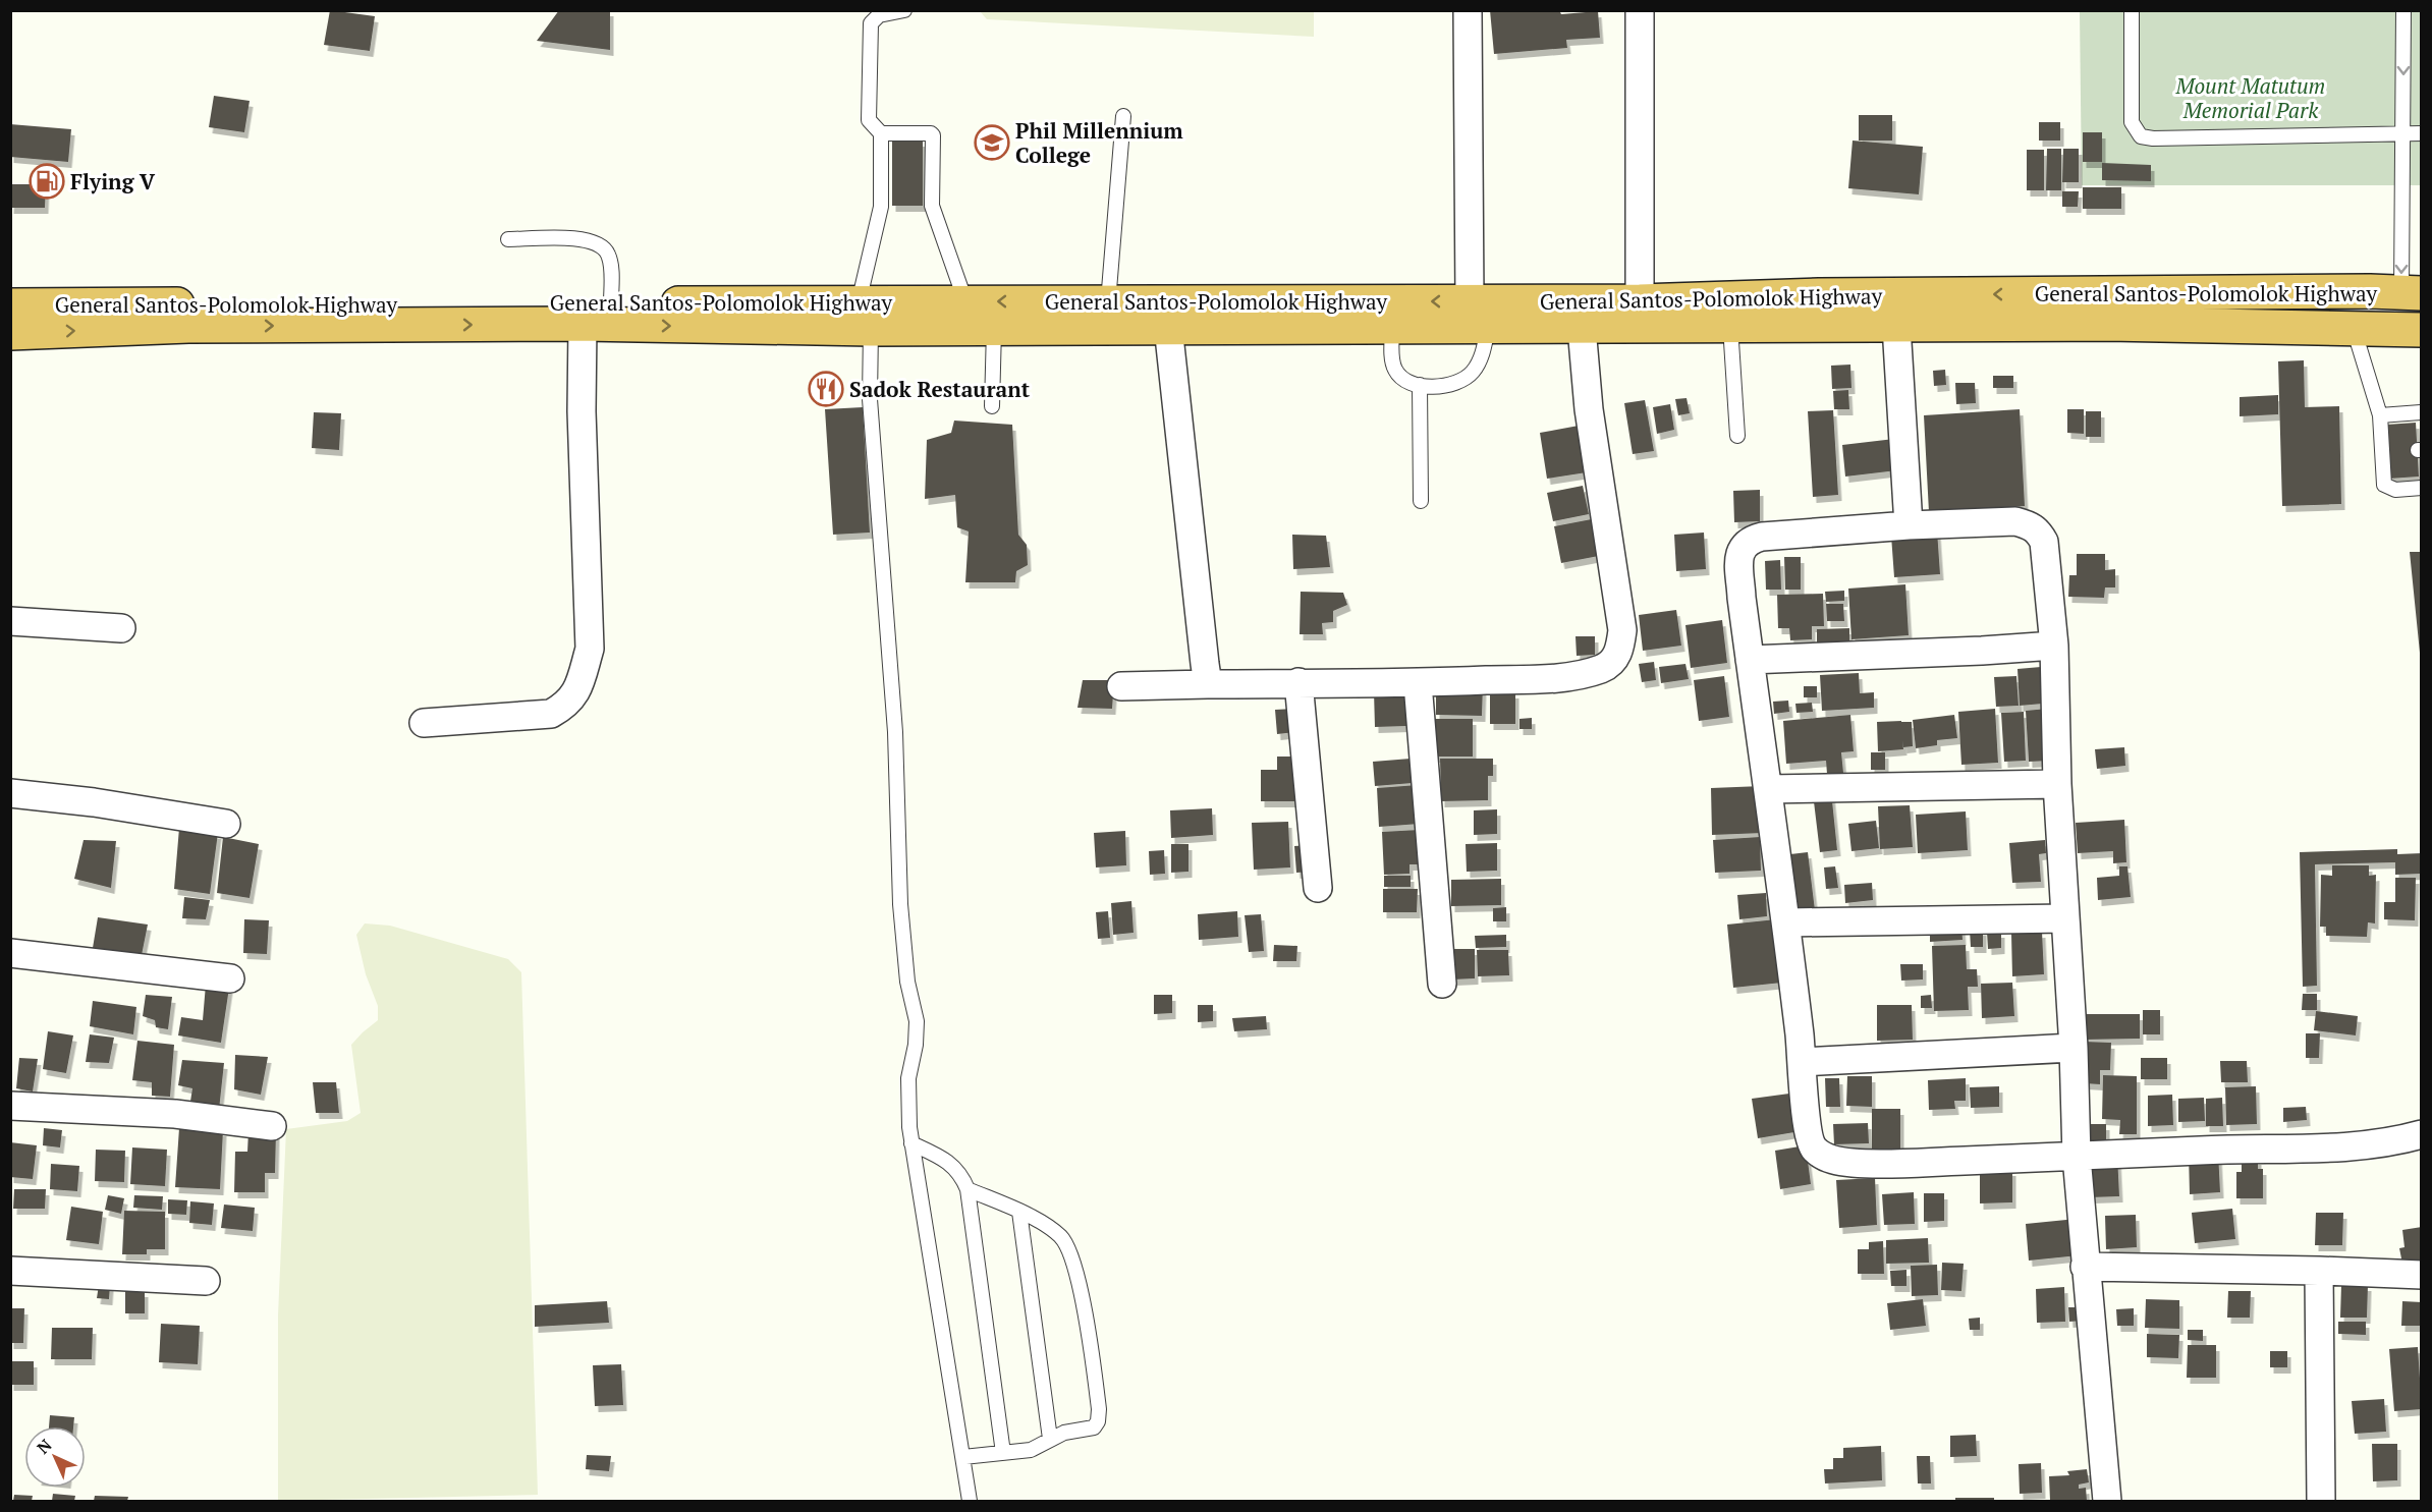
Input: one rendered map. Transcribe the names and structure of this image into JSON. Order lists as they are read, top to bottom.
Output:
{
  "streets": {
    "highway": ["General Santos-Polomolok Highway"]
  },
  "parks": ["Mount Matutum Memorial Park"],
  "places": {
    "school or university": ["Phil Millennium College"],
    "fuel station": ["Flying V"],
    "restaurant": ["Sadok Restaurant"]
  },
  "north": "top left"
}
